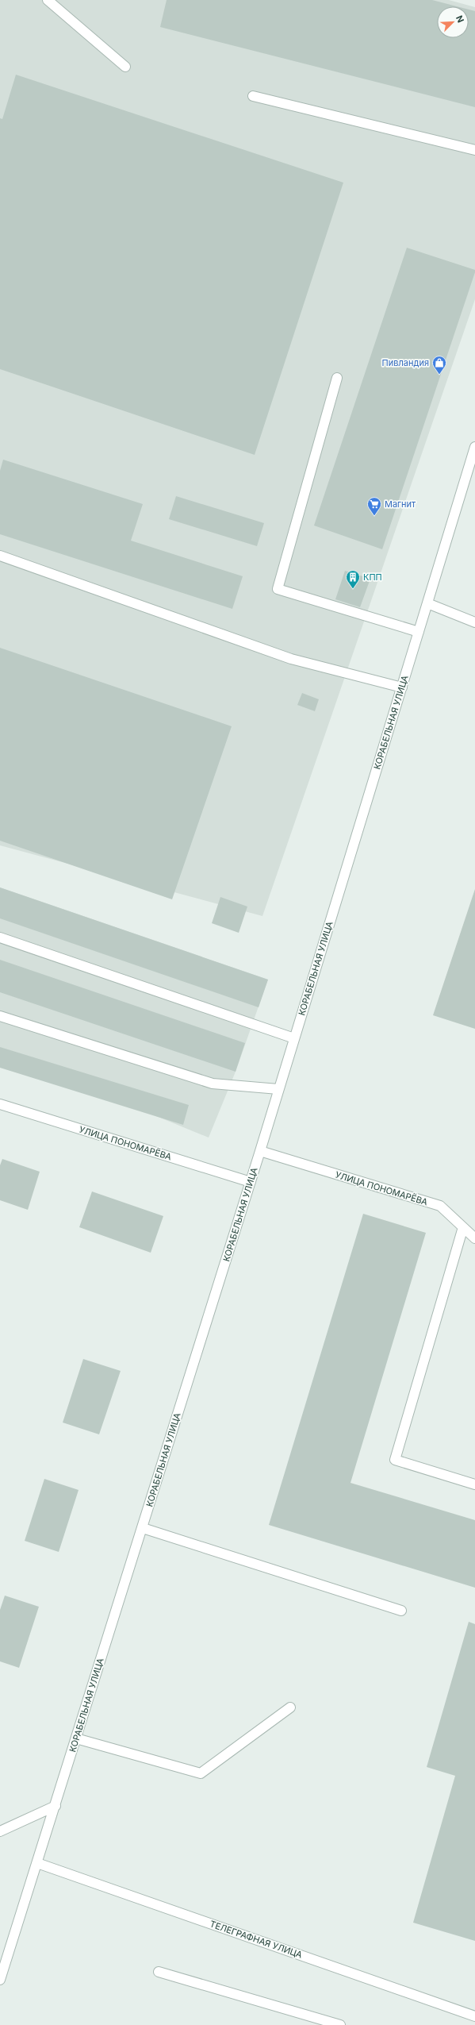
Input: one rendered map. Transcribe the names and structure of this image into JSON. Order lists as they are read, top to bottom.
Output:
{
  "streets": {
    "street": ["КОРАБЕЛЬНАЯ УЛИЦА", "УЛИЦА ПОНОМАРЁВА", "ТЕЛЕГРАФНАЯ УЛИЦА"]
  },
  "crossings": [
    ["КОРАБЕЛЬНАЯ УЛИЦА", "УЛИЦА ПОНОМАРЁВА"],
    ["КОРАБЕЛЬНАЯ УЛИЦА", "ТЕЛЕГРАФНАЯ УЛИЦА"]
  ],
  "places": {
    "shop": ["Пивландия"],
    "supermarket": ["Магнит"],
    "building": ["КПП"]
  },
  "north": "top right"
}
